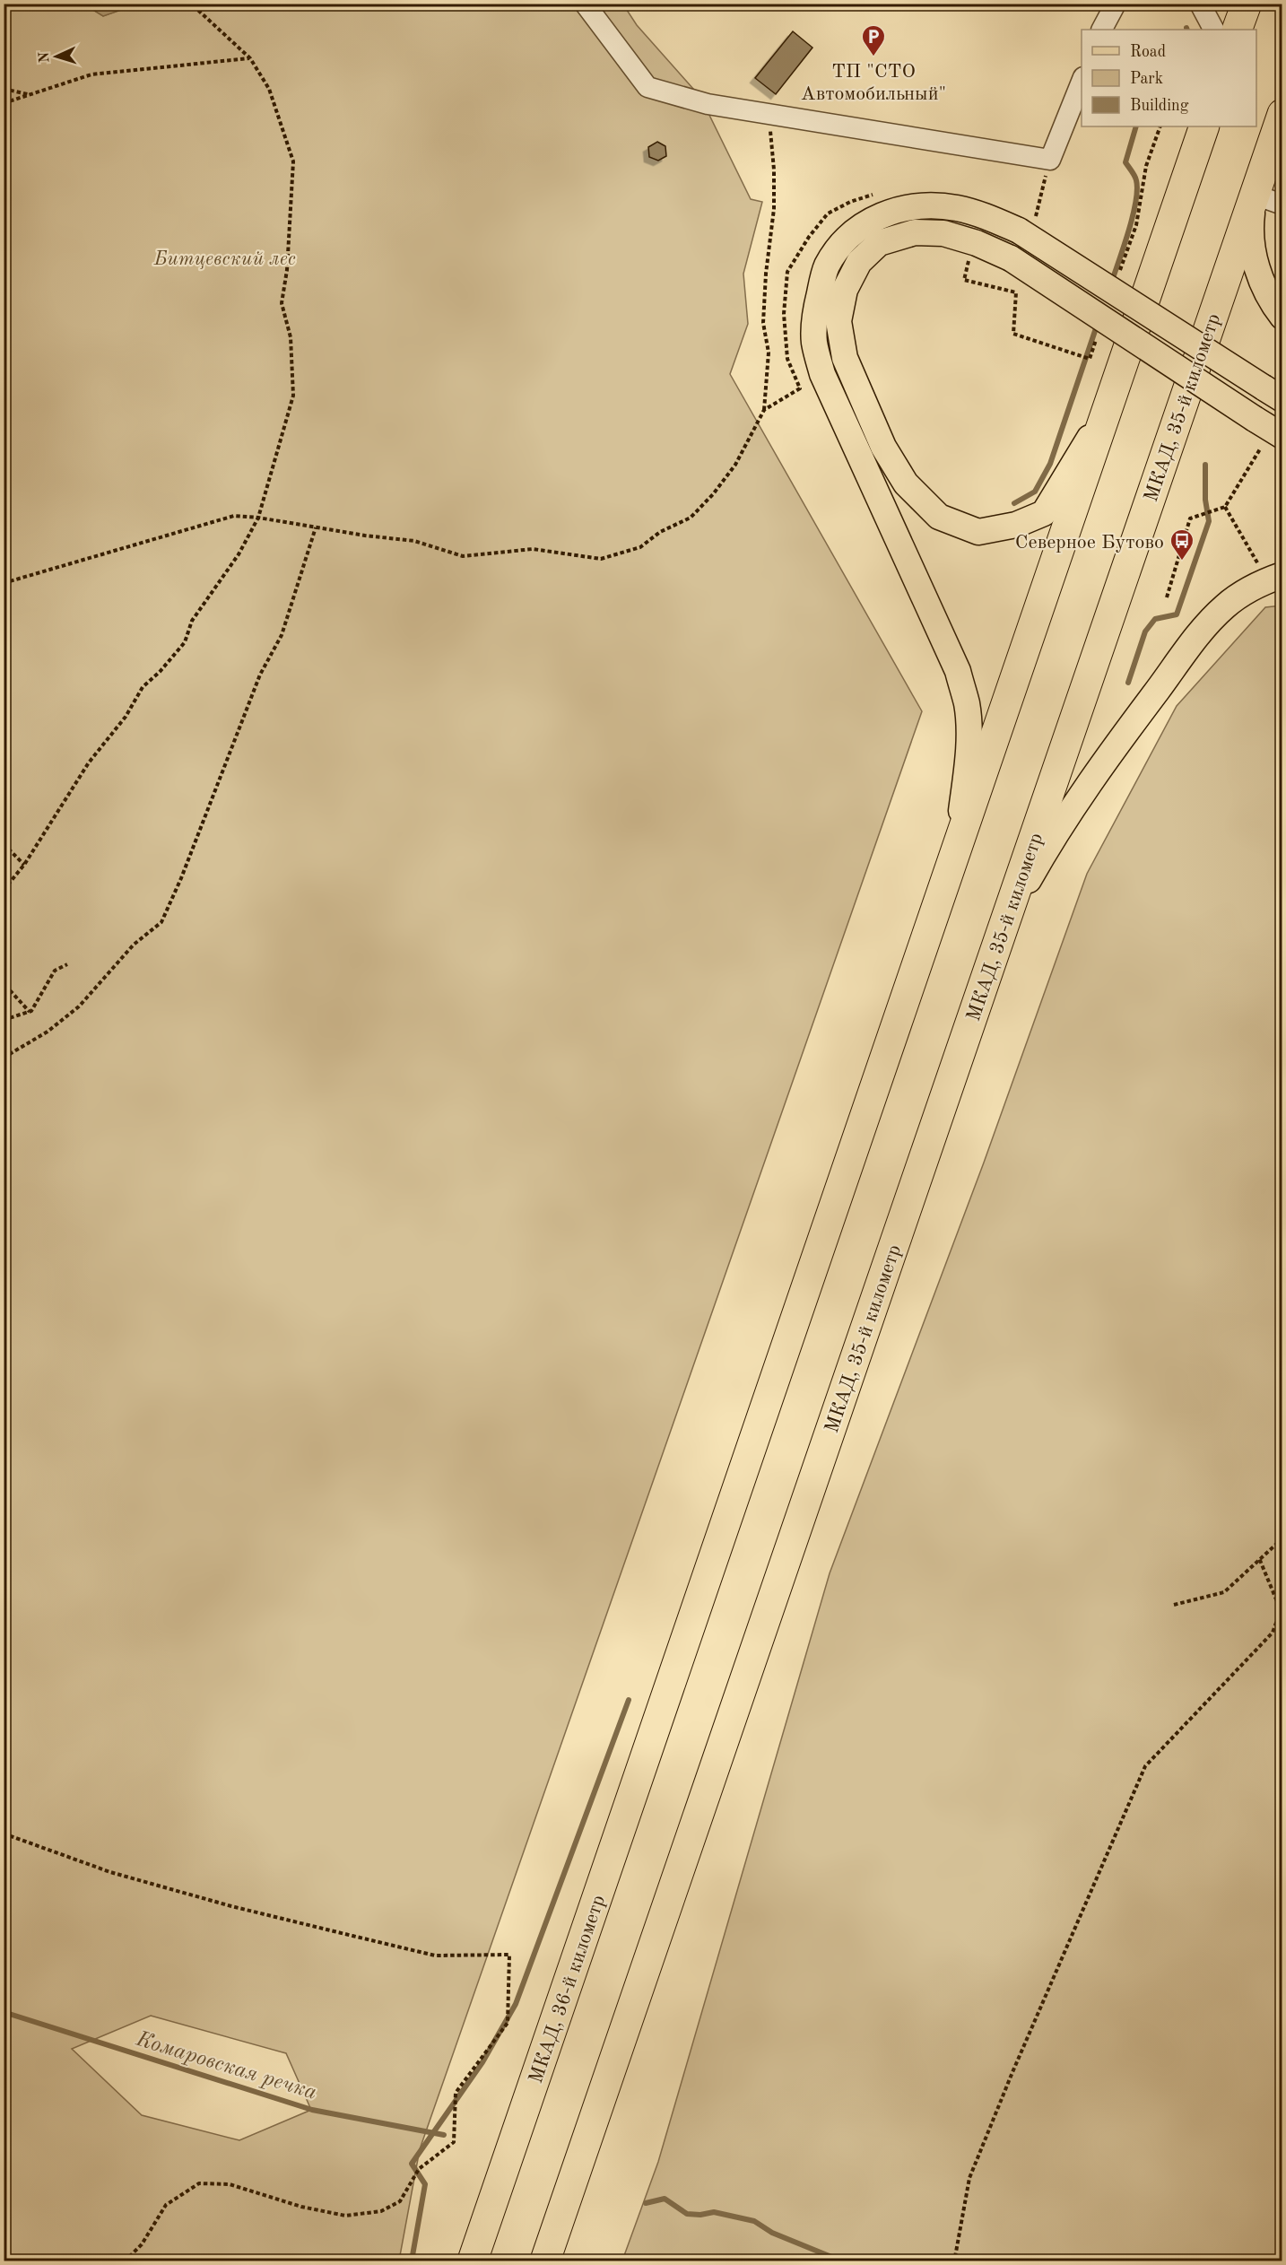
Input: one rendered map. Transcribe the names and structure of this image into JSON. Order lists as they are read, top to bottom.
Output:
{
  "streets": {
    "highway": ["МКАД, 35-й километр", "МКАД, 36-й километр"]
  },
  "water": ["Комаровская речка"],
  "parks": ["Битцевский лес"],
  "places": {
    "parking": ["ТП \"СТО Автомобильный\""],
    "bus stop": ["Северное Бутово"]
  },
  "legend": ["Road", "Park", "Building"],
  "north": "left"
}
